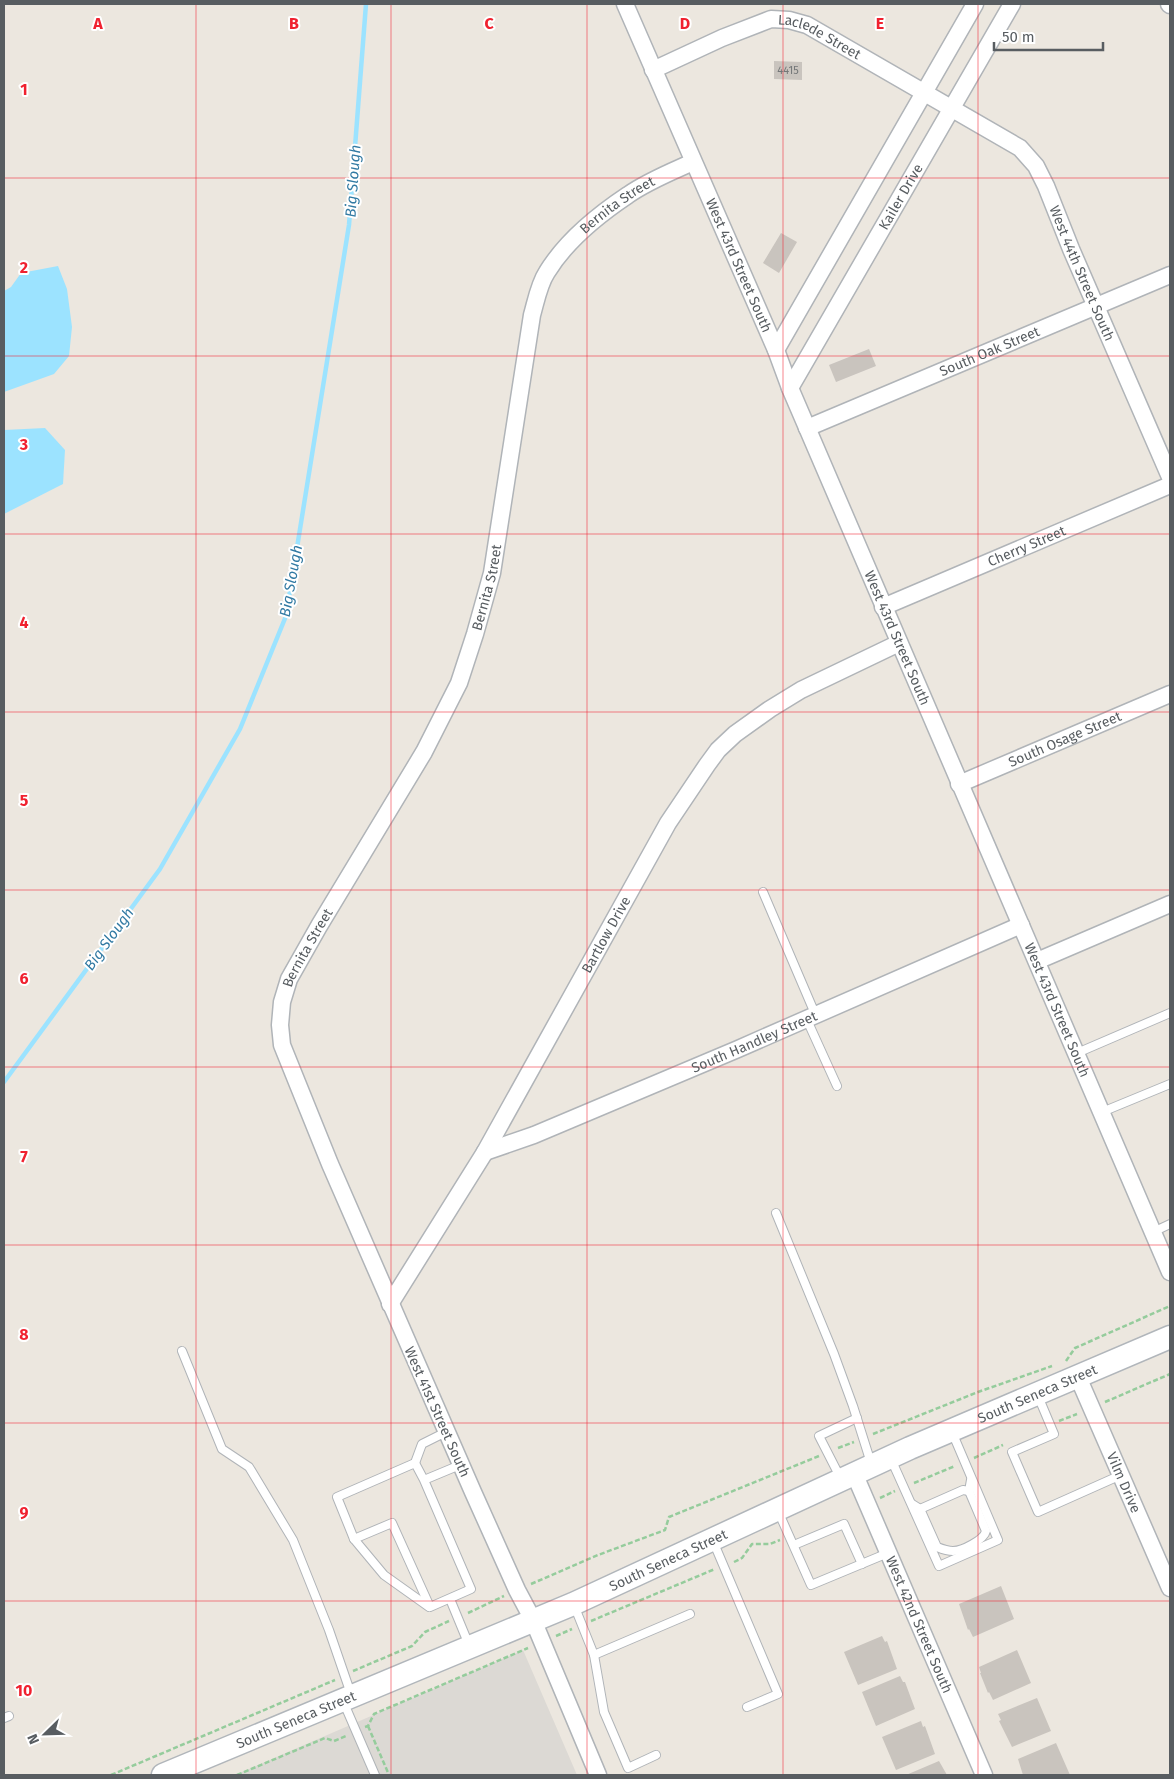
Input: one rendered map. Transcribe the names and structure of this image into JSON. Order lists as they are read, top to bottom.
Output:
{
  "streets": {
    "street": [
      "Laclede Street",
      "Kailer Drive",
      "Bernita Street",
      "West 43rd Street South",
      "West 44th Street South",
      "South Oak Street",
      "Cherry Street",
      "South Osage Street",
      "Bartlow Drive",
      "South Handley Street",
      "South Seneca Street",
      "West 41st Street South",
      "Vilm Drive",
      "West 42nd Street South"
    ]
  },
  "crossings": [
    ["Laclede Street", "Kailer Drive"],
    ["Laclede Street", "West 43rd Street South"],
    ["Laclede Street", "West 44th Street South"],
    ["Kailer Drive", "West 43rd Street South"],
    ["Kailer Drive", "West 44th Street South"],
    ["Bernita Street", "West 43rd Street South"],
    ["Bernita Street", "West 41st Street South"],
    ["West 43rd Street South", "South Oak Street"],
    ["West 43rd Street South", "Cherry Street"],
    ["West 43rd Street South", "South Osage Street"],
    ["West 43rd Street South", "Bartlow Drive"],
    ["West 43rd Street South", "South Handley Street"],
    ["West 44th Street South", "South Oak Street"],
    ["Bartlow Drive", "South Handley Street"],
    ["Bartlow Drive", "West 41st Street South"],
    ["South Seneca Street", "West 41st Street South"],
    ["South Seneca Street", "Vilm Drive"],
    ["South Seneca Street", "West 42nd Street South"]
  ],
  "water": ["Big Slough"],
  "house_numbers": ["4415"],
  "scale_bar": "50 m",
  "north": "bottom left",
  "grid": {
    "columns": [
      "A",
      "B",
      "C",
      "D",
      "E"
    ],
    "rows": [
      "1",
      "2",
      "3",
      "4",
      "5",
      "6",
      "7",
      "8",
      "9",
      "10"
    ]
  }
}
